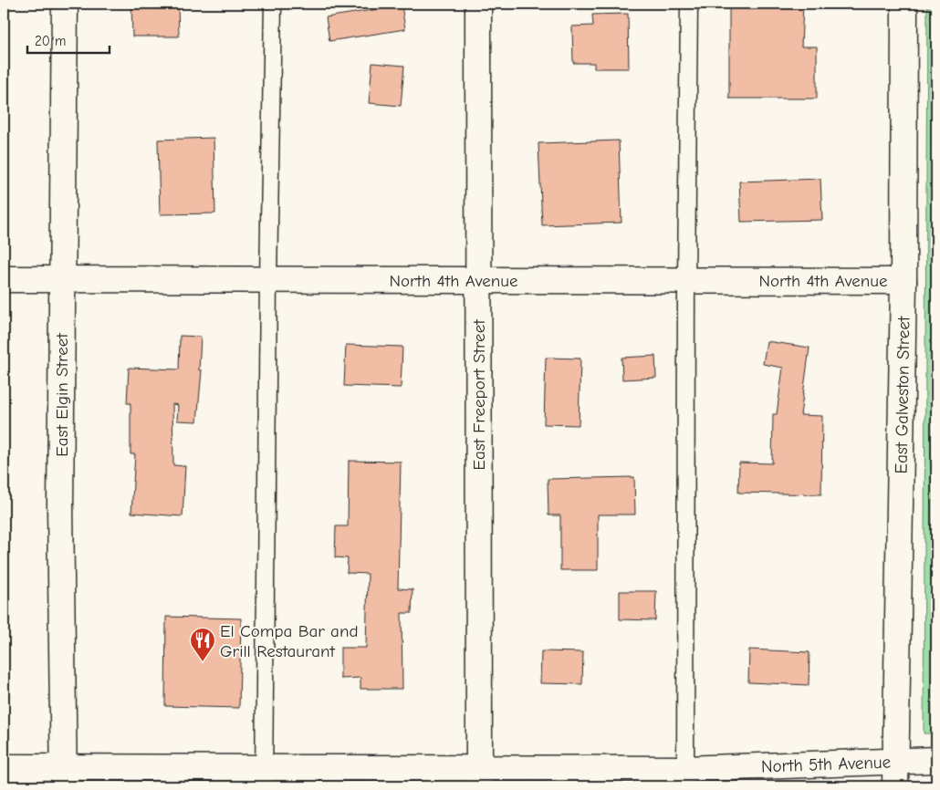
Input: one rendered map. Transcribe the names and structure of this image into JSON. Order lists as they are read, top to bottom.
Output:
{
  "streets": {
    "street": [
      "North 4th Avenue",
      "East Elgin Street",
      "East Freeport Street",
      "East Galveston Street",
      "North 5th Avenue"
    ]
  },
  "crossings": [
    ["North 4th Avenue", "East Elgin Street"],
    ["North 4th Avenue", "East Freeport Street"],
    ["North 4th Avenue", "East Galveston Street"],
    ["East Elgin Street", "North 5th Avenue"],
    ["East Freeport Street", "North 5th Avenue"],
    ["East Galveston Street", "North 5th Avenue"]
  ],
  "places": {
    "restaurant": ["El Compa Bar and Grill Restaurant"]
  },
  "scale_bar": "20 m"
}
